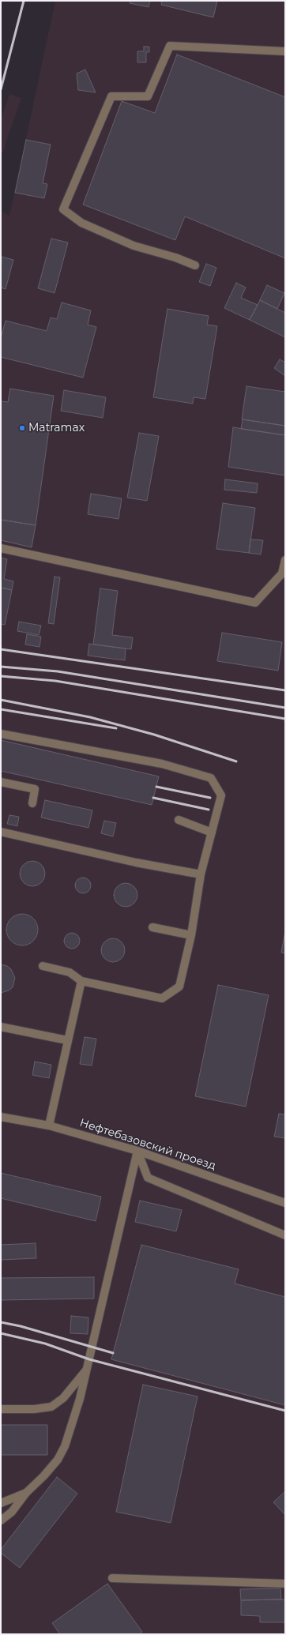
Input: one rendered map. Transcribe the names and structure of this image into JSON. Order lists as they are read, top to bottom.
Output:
{
  "streets": {
    "street": ["Нефтебазовский проезд"]
  },
  "places": ["Matramax"]
}
